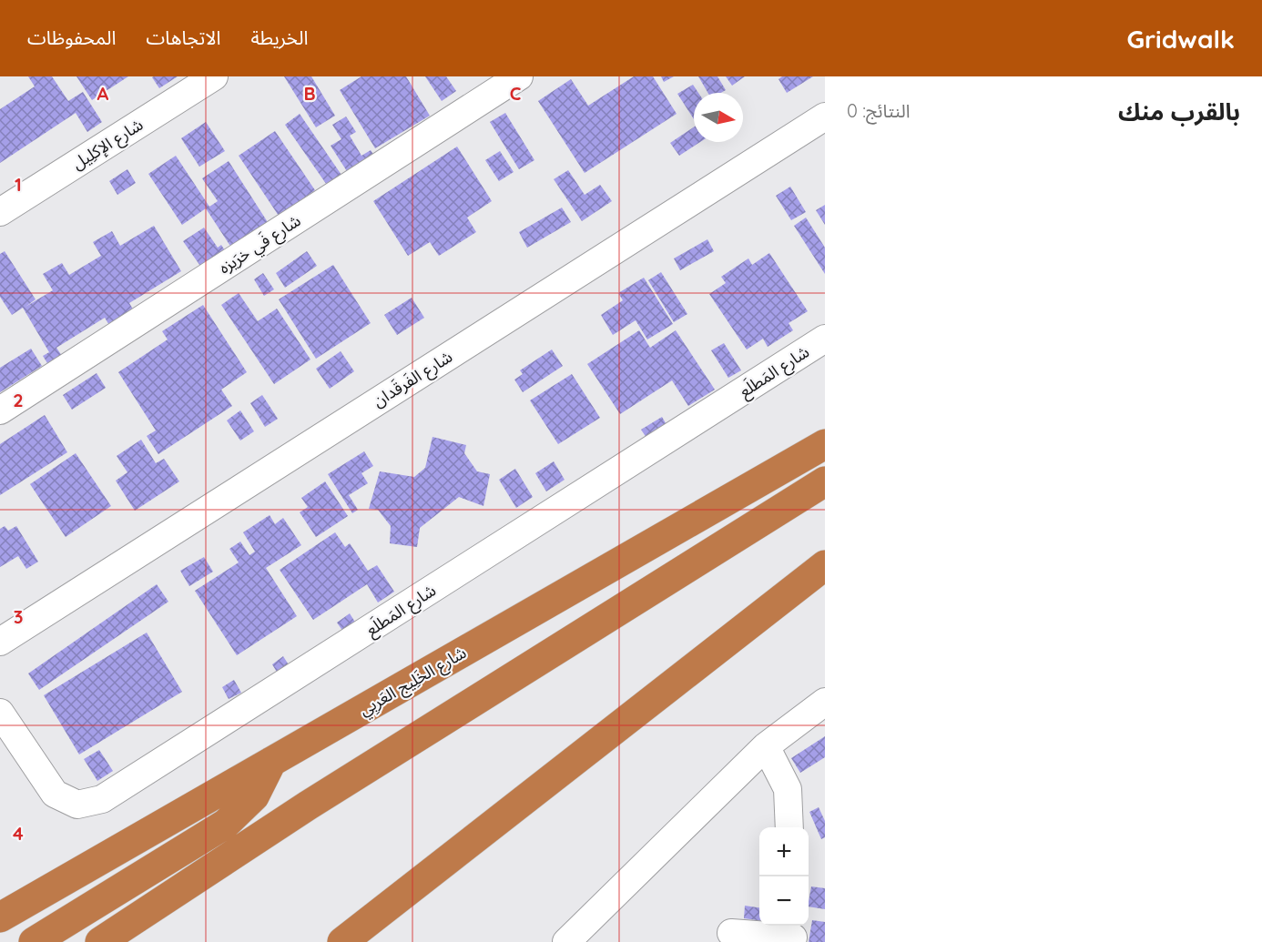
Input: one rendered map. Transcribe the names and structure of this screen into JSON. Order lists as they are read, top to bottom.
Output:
{
  "streets": {
    "highway": ["شارع الخَلِيج العَربِي"],
    "street": [
      "شارع الإكلِيل",
      "شارع فَي خرَيزه",
      "شارع المَطلَع",
      "شارع الفَرقَدان"
    ]
  },
  "north": "right",
  "page": {
    "header": "Gridwalk",
    "nav": ["الخريطة", "الاتجاهات", "المحفوظات"],
    "heading": ["بالقرب منك", "النتائج: 0"],
    "map_buttons": ["+", "−"]
  },
  "grid": {
    "columns": ["A", "B", "C"],
    "rows": [
      "1",
      "2",
      "3",
      "4"
    ]
  }
}
